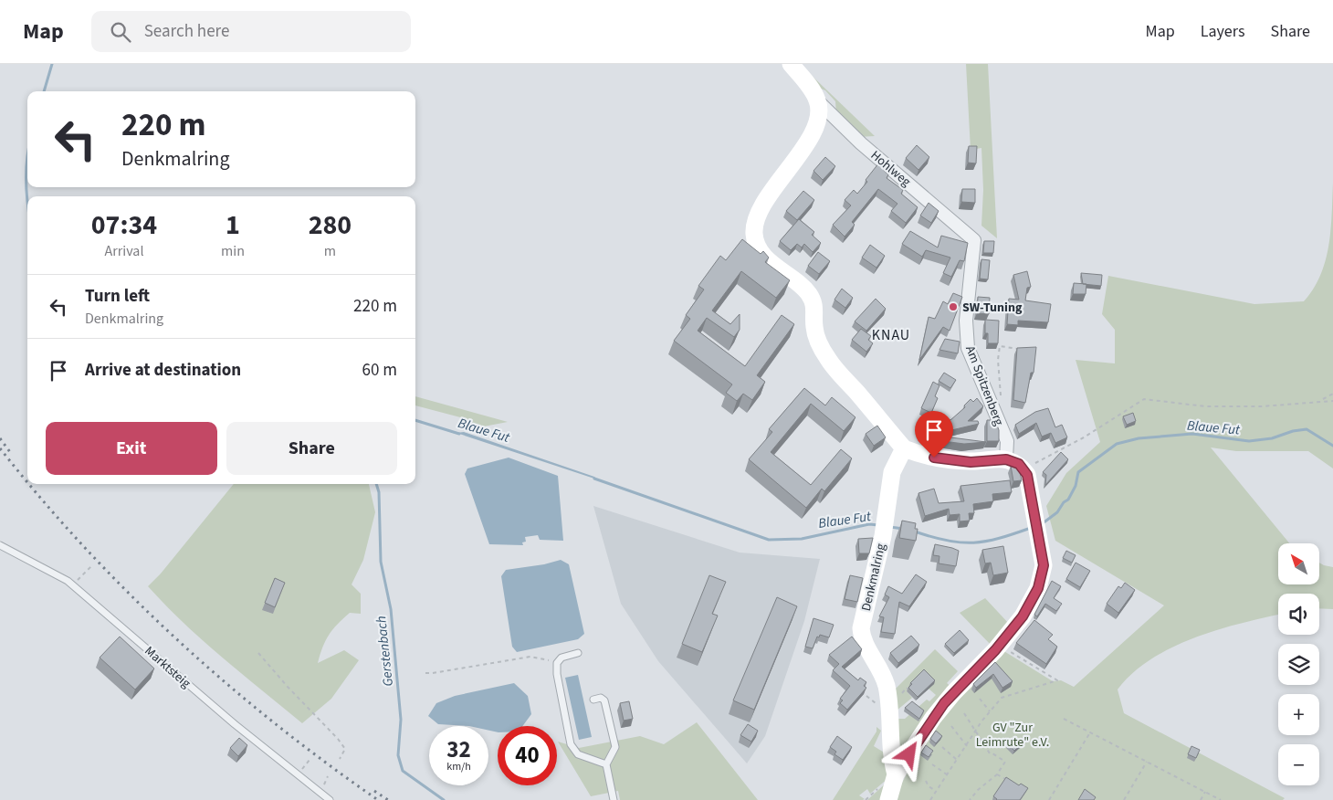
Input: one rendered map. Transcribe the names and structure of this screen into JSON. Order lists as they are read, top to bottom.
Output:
{
  "streets": {
    "street": ["Hohlweg", "Am Spitzenberg", "Denkmalring"],
    "lane": ["Marktsteig"]
  },
  "crossings": [
    ["Hohlweg", "Am Spitzenberg"]
  ],
  "districts": ["KNAU"],
  "water": ["Blaue Fut", "Gerstenbach"],
  "parks": ["GV \"Zur Leimrute\" e.V."],
  "places": ["SW-Tuning"],
  "north": "top left",
  "page": {
    "header": "Map",
    "search": "Search here",
    "nav": ["Map", "Layers", "Share"],
    "turn": ["220 m", "Denkmalring"],
    "eta": [
      "07:34",
      "Arrival",
      "1",
      "min",
      "280",
      "m"
    ],
    "list": [
      {
        "name": "Turn left",
        "note": "Denkmalring",
        "value": "220 m"
      },
      {
        "name": "Arrive at destination",
        "value": "60 m"
      }
    ],
    "buttons": ["Exit", "Share"],
    "map_buttons": ["+", "−"],
    "speed": "32 km/h",
    "limit": "40"
  }
}
